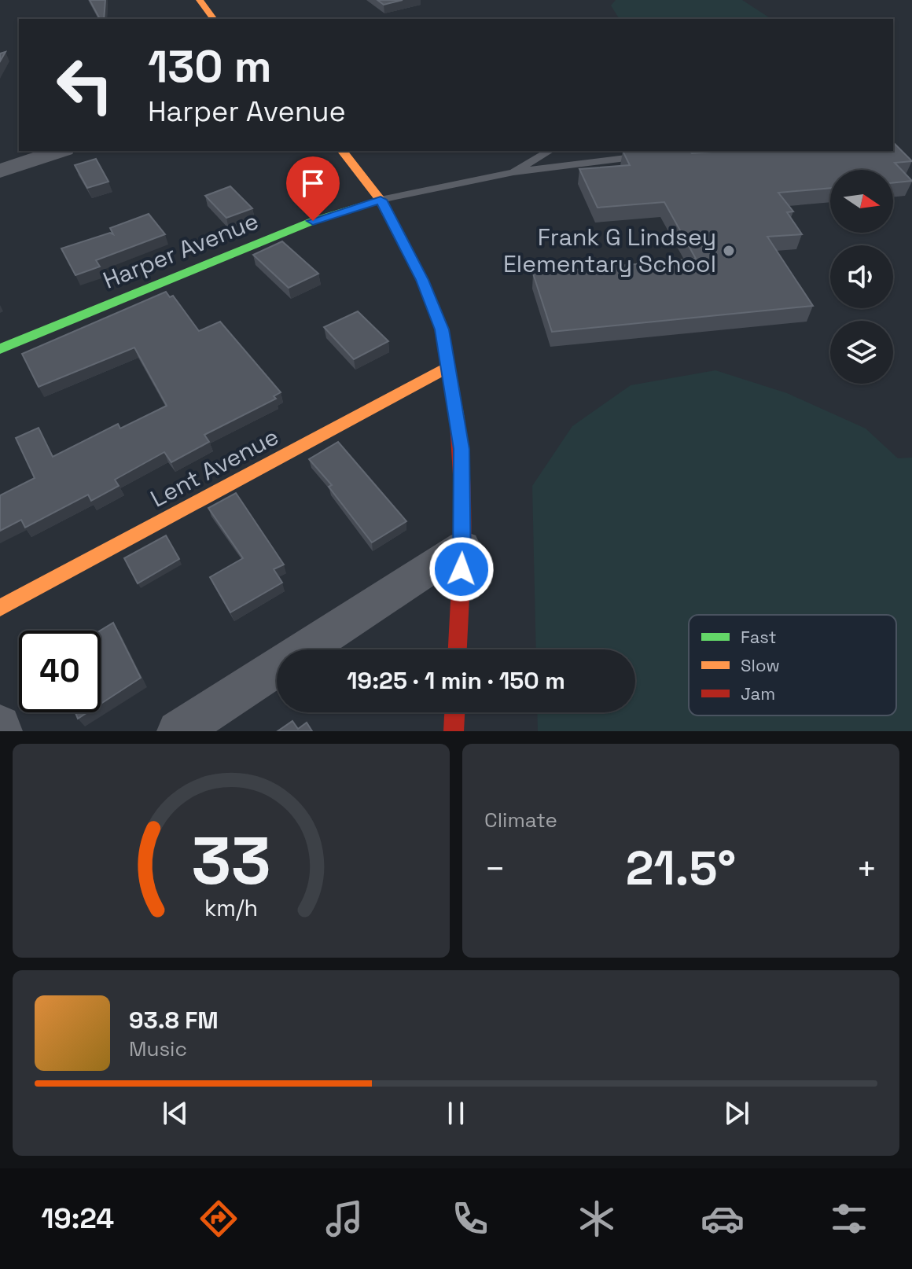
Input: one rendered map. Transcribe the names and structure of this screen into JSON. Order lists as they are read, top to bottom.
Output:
{
  "streets": {
    "street": ["Harper Avenue", "Lent Avenue"]
  },
  "places": ["Frank G Lindsey Elementary School"],
  "legend": ["Fast", "Slow", "Jam"],
  "north": "right",
  "page": {
    "turn": ["130 m", "Harper Avenue"],
    "limit": "40",
    "trip": "19:25 · 1 min · 150 m",
    "tile": "Climate",
    "heat": ["−", "21.5°", "+"],
    "song": ["93.8 FM", "Music"],
    "tabs": "19:24",
    "gauge": ["33", "km/h"]
  }
}
